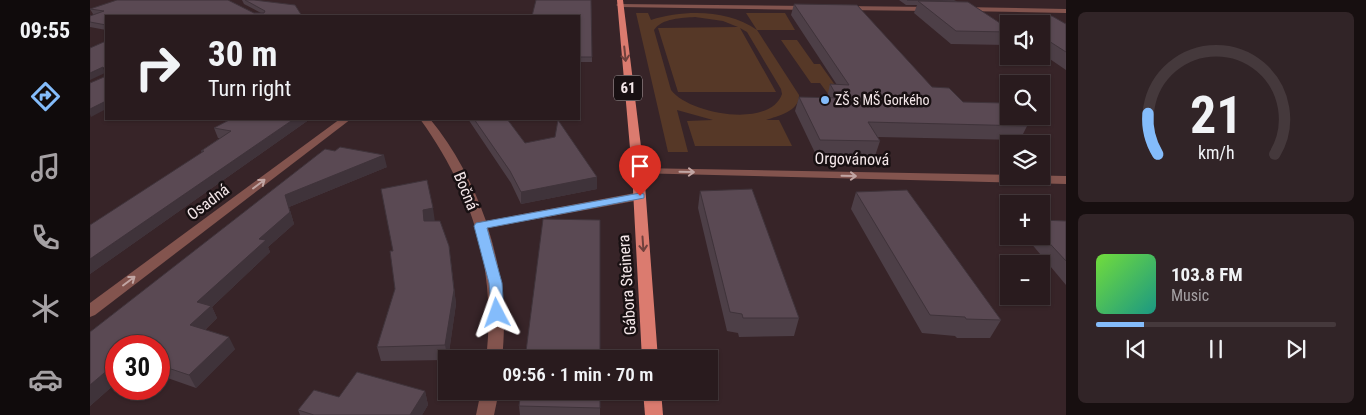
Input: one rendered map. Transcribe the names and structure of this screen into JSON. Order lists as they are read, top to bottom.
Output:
{
  "streets": {
    "main road": ["61", "Gábora Steinera"],
    "street": ["Orgovánová", "Bočná", "Osadná"]
  },
  "crossings": [
    ["Orgovánová", "Gábora Steinera"]
  ],
  "one_way": ["Orgovánová", "Osadná", "Gábora Steinera"],
  "places": ["ZŠ s MŠ Gorkého"],
  "page": {
    "tabs": "09:55",
    "map_buttons": ["+", "−"],
    "turn": ["30 m", "Turn right"],
    "song": ["103.8 FM", "Music"],
    "limit": "30",
    "trip": "09:56 · 1 min · 70 m",
    "gauge": ["21", "km/h"]
  }
}
